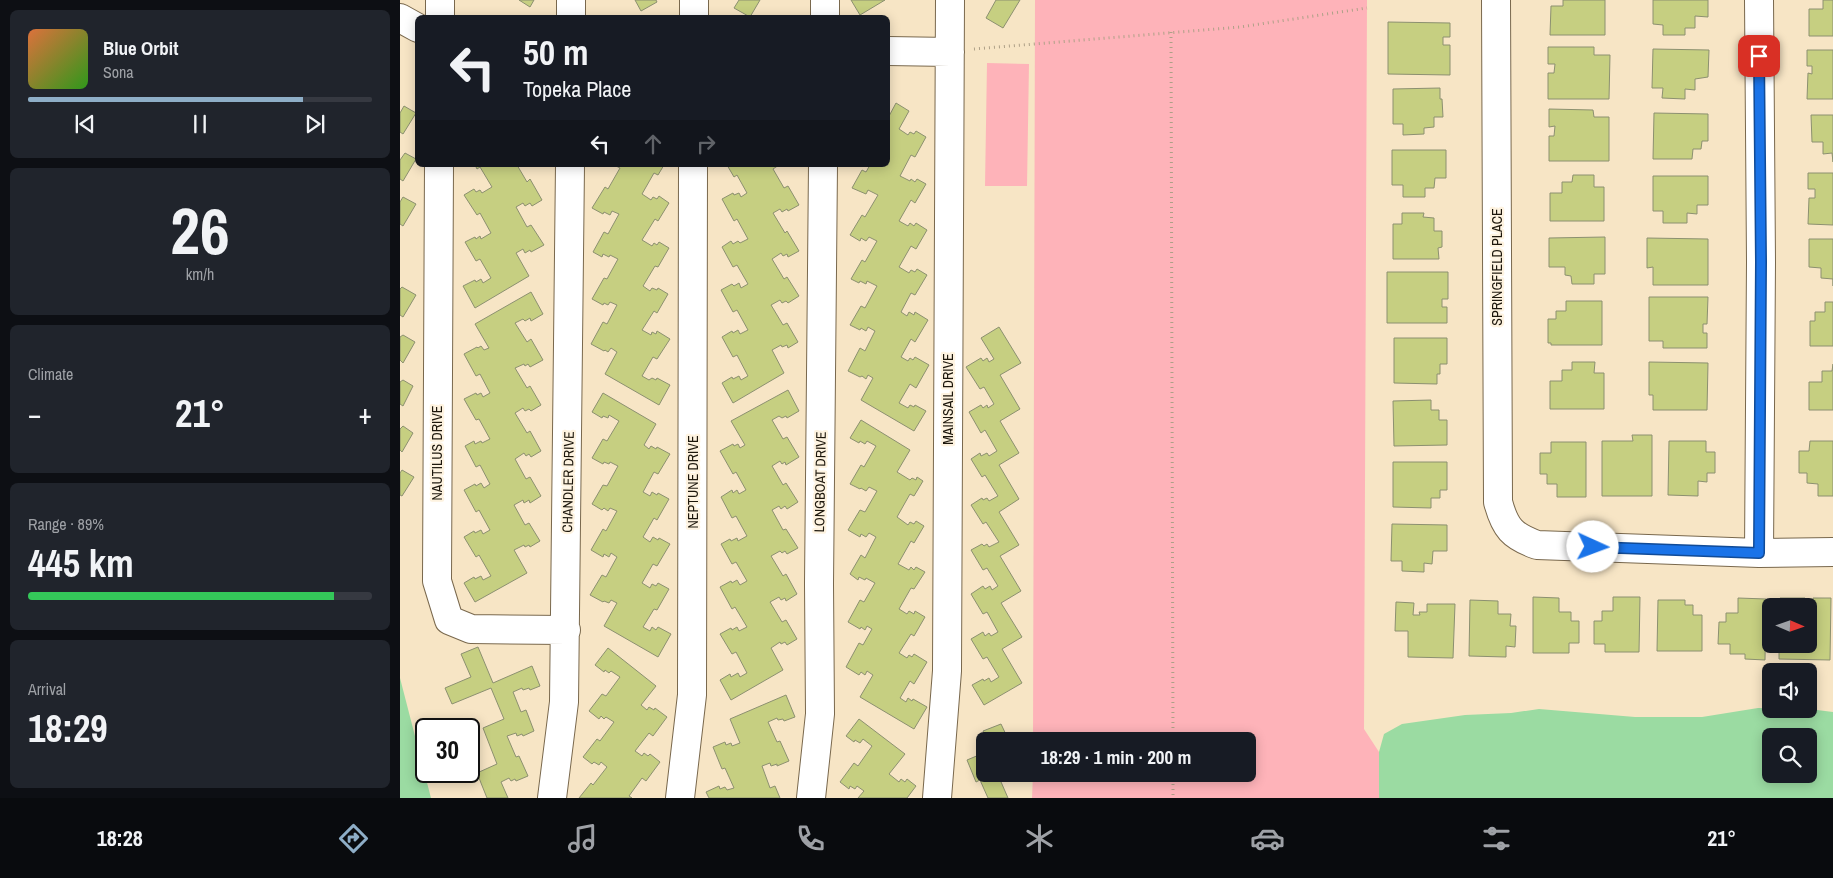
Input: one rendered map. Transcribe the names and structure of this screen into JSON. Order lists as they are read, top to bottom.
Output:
{
  "streets": {
    "street": [
      "SPRINGFIELD PLACE",
      "MAINSAIL DRIVE",
      "NAUTILUS DRIVE",
      "CHANDLER DRIVE",
      "NEPTUNE DRIVE",
      "LONGBOAT DRIVE"
    ]
  },
  "crossings": [
    ["NAUTILUS DRIVE", "CHANDLER DRIVE"]
  ],
  "north": "right",
  "page": {
    "turn": ["50 m", "Topeka Place"],
    "song": ["Blue Orbit", "Sona"],
    "tile": [
      ["26", "km/h"],
      "Climate",
      ["Range · 89%", "445 km"],
      ["Arrival", "18:29"]
    ],
    "heat": ["−", "21°", "+"],
    "limit": "30",
    "trip": "18:29 · 1 min · 200 m",
    "tabs": ["18:28", "21°"]
  }
}
